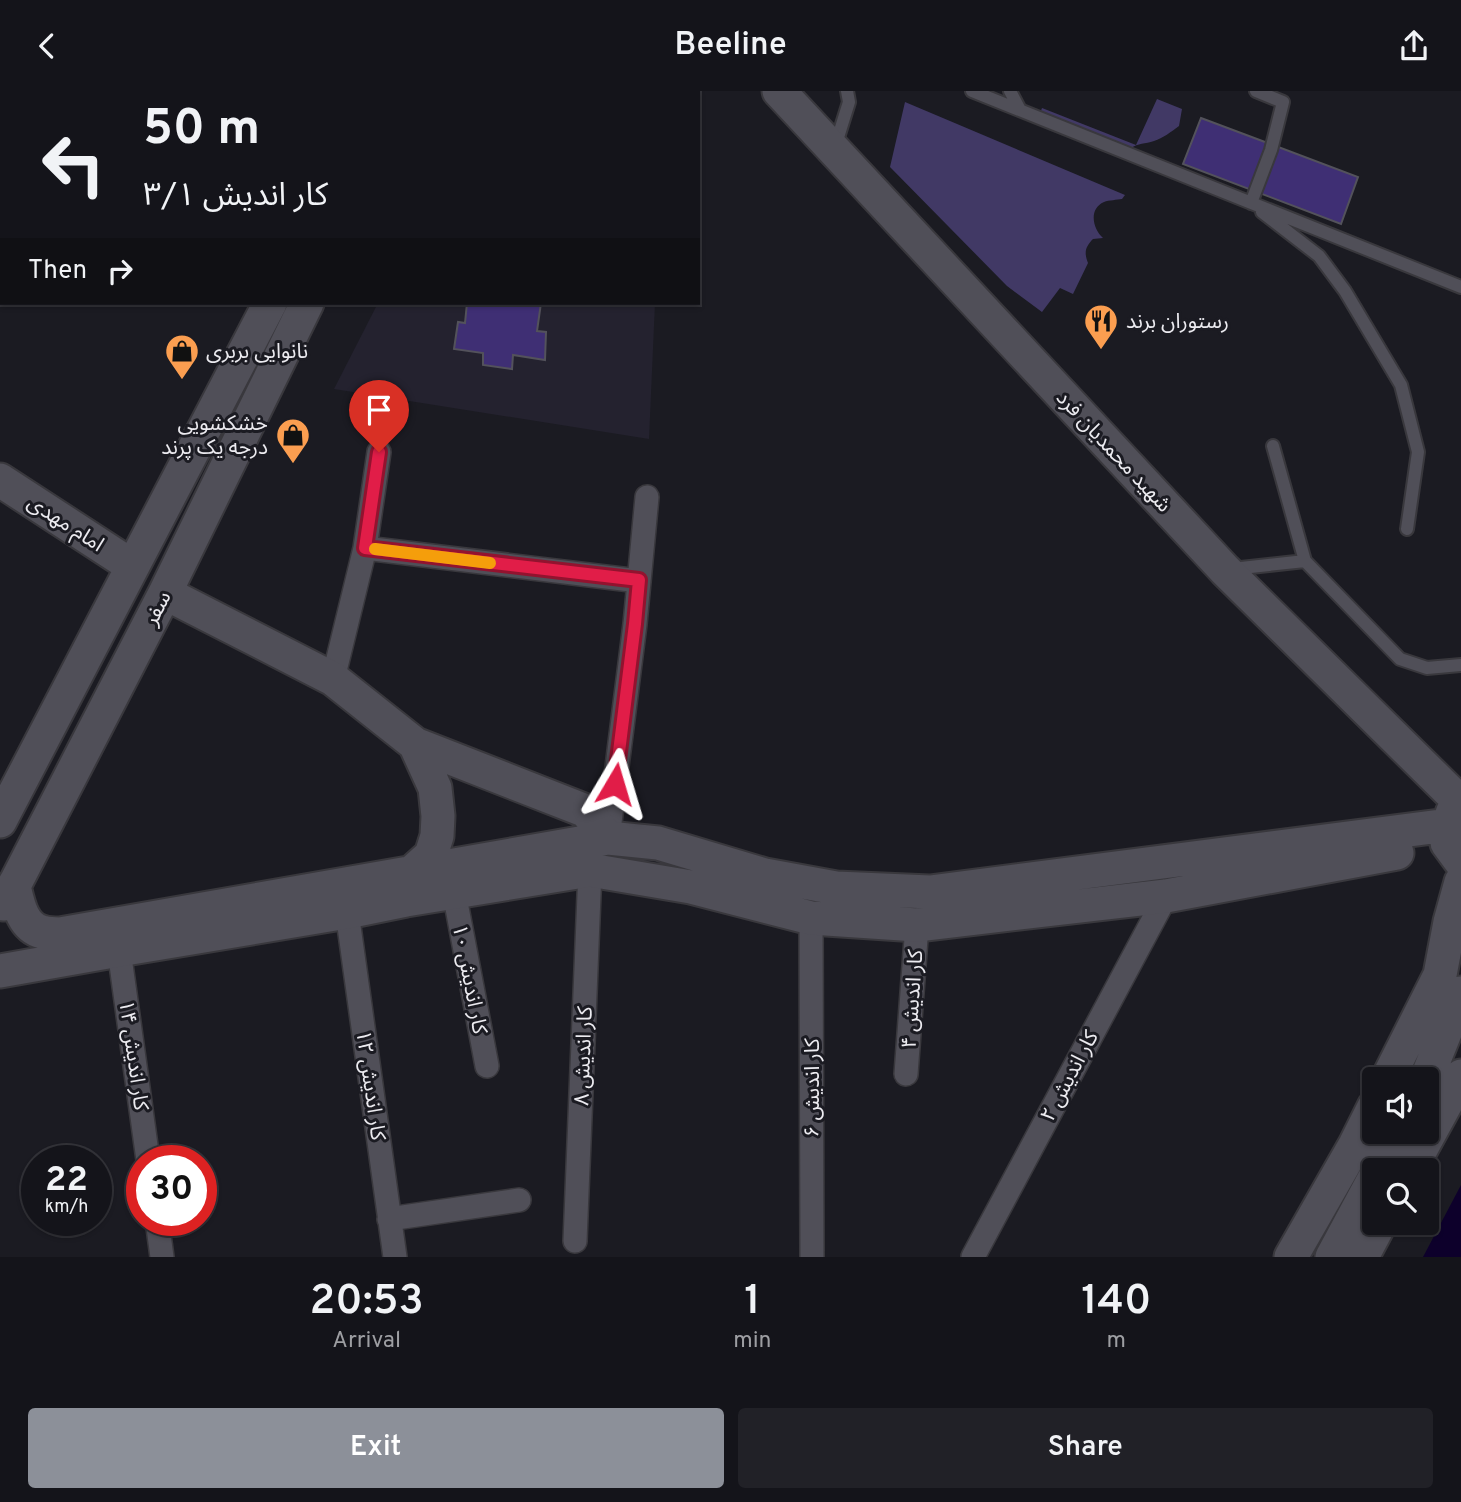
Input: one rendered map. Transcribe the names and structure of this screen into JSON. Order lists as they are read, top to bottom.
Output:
{
  "streets": {
    "street": [
      "شهید محمدیان فرد",
      "امام مهدی",
      "سفر",
      "۱۰ کار اندیش",
      "۴ کار اندیش",
      "۱۴ کار اندیش",
      "۸ کار اندیش",
      "۲ کار اندیش",
      "۱۲ کار اندیش",
      "۶ کار اندیش"
    ]
  },
  "crossings": [
    ["امام مهدی", "سفر"]
  ],
  "places": {
    "restaurant": ["رستوران برند"],
    "shop": ["نانوایی بربری", "خشکشویی درجه یک پرند"]
  },
  "page": {
    "header": "Beeline",
    "turn": ["50 m", "۳/۱ کار اندیش"],
    "then": "Then",
    "speed": "22 km/h",
    "limit": "30",
    "eta": [
      "20:53",
      "Arrival",
      "1",
      "min",
      "140",
      "m"
    ],
    "buttons": ["Exit", "Share"]
  }
}
